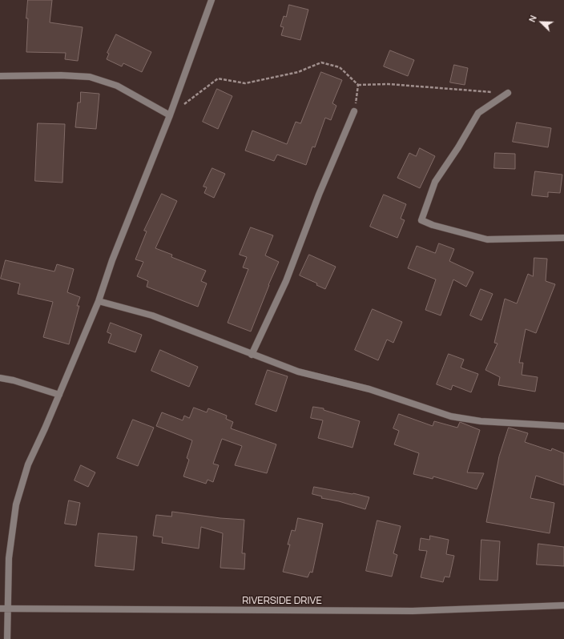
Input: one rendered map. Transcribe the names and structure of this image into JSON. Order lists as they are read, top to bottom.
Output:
{
  "streets": {
    "street": ["RIVERSIDE DRIVE"]
  },
  "north": "top left"
}
